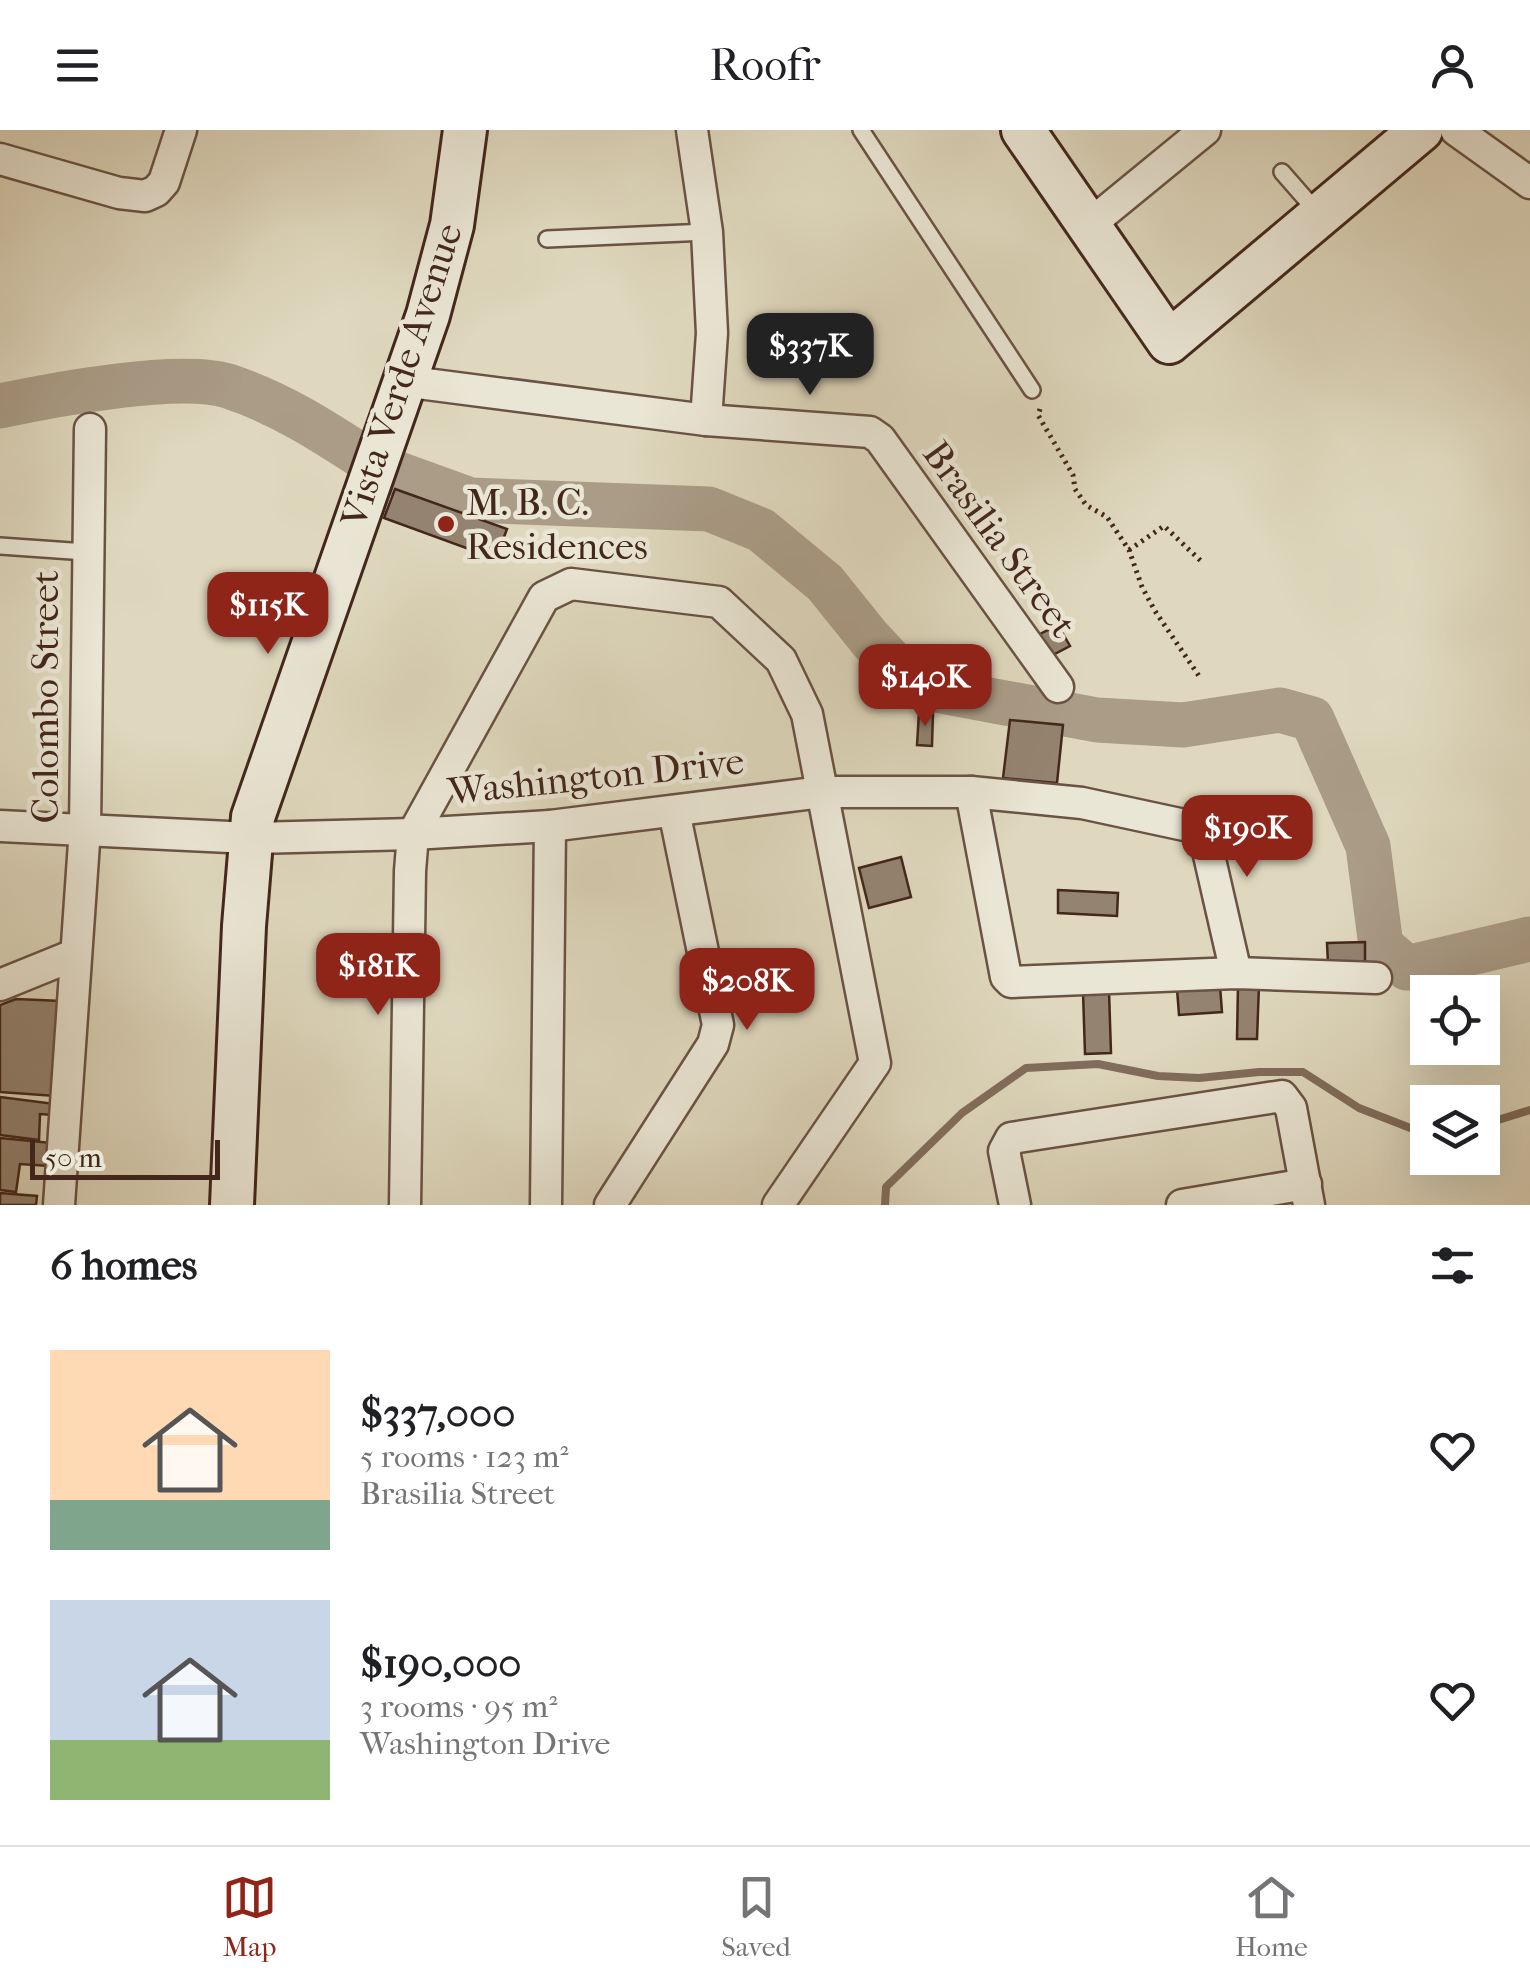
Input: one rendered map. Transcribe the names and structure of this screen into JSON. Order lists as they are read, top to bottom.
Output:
{
  "streets": {
    "street": [
      "Vista Verde Avenue",
      "Brasilia Street",
      "Colombo Street",
      "Washington Drive"
    ]
  },
  "crossings": [
    ["Vista Verde Avenue", "Brasilia Street"],
    ["Vista Verde Avenue", "Washington Drive"],
    ["Colombo Street", "Washington Drive"]
  ],
  "places": ["M. B. C. Residences"],
  "scale_bar": "50 m",
  "page": {
    "header": "Roofr",
    "price": [
      "$337K",
      "$115K",
      "$140K",
      "$190K",
      "$181K",
      "$208K"
    ],
    "scale": "50 m",
    "heading": "6 homes",
    "list": [
      {
        "name": "$337,000",
        "note": "5 rooms · 123 m² · Brasilia Street"
      },
      {
        "name": "$190,000",
        "note": "3 rooms · 95 m² · Washington Drive"
      }
    ],
    "tabs": ["Map", "Saved", "Home"]
  }
}
